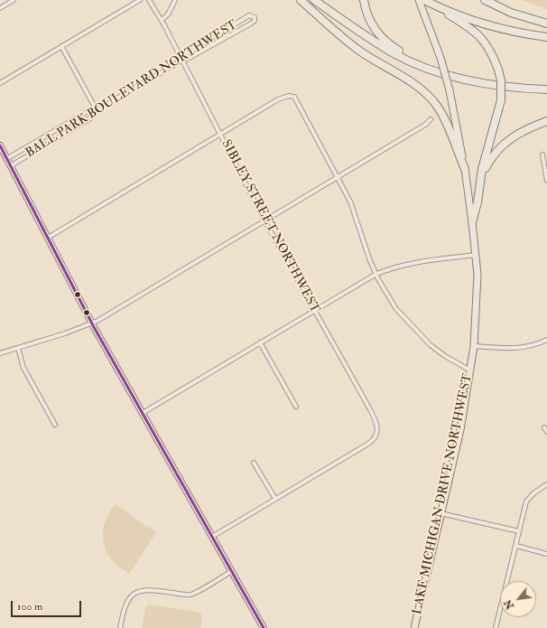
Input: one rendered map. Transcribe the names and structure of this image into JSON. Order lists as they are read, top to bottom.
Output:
{
  "streets": {
    "main road": ["LAKE MICHIGAN DRIVE NORTHWEST"],
    "street": ["BALL PARK BOULEVARD NORTHWEST", "SIBLEY STREET NORTHWEST"]
  },
  "crossings": [
    ["BALL PARK BOULEVARD NORTHWEST", "SIBLEY STREET NORTHWEST"]
  ],
  "scale_bar": "100 m",
  "north": "bottom left"
}
